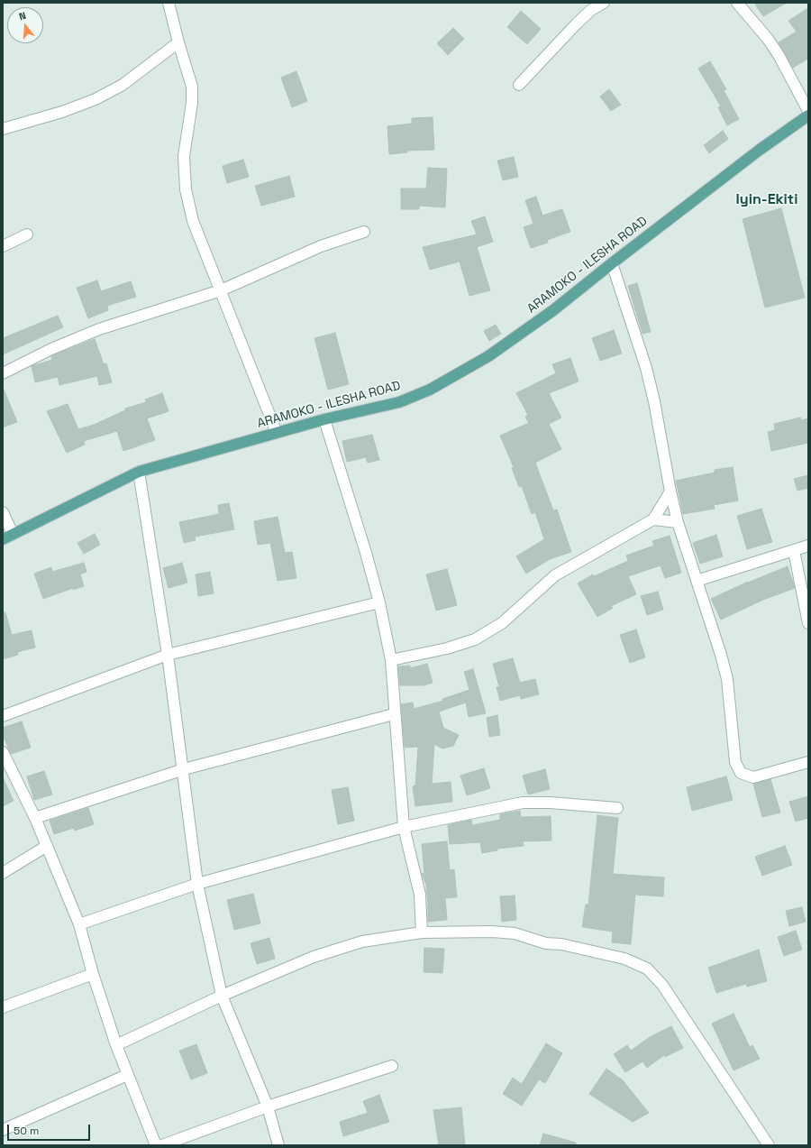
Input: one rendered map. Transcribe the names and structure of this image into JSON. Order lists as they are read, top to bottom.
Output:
{
  "streets": {
    "main road": ["ARAMOKO - ILESHA ROAD"]
  },
  "districts": ["Iyin-Ekiti"],
  "scale_bar": "50 m",
  "north": "top"
}
